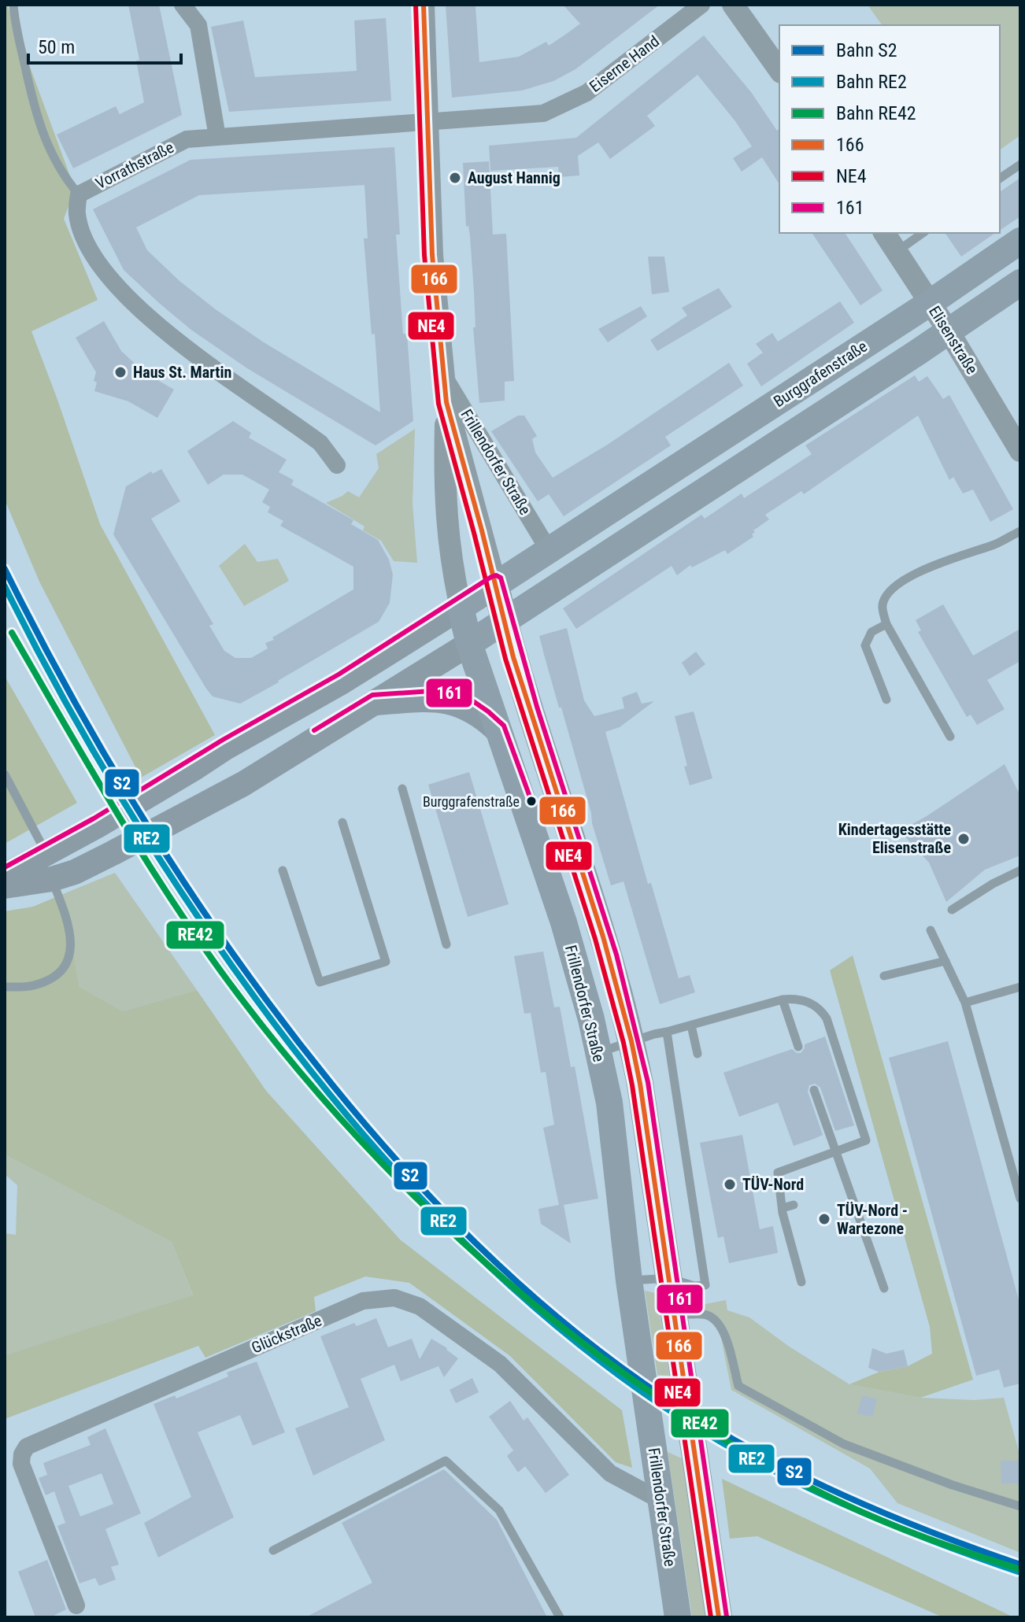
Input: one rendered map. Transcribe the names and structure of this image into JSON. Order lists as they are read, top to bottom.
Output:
{
  "streets": {
    "main road": ["Burggrafenstraße", "Frillendorfer Straße"],
    "street": [
      "Eiserne Hand",
      "Vorrathstraße",
      "Elisenstraße",
      "Glückstraße"
    ]
  },
  "crossings": [
    ["Eiserne Hand", "Vorrathstraße"],
    ["Eiserne Hand", "Frillendorfer Straße"],
    ["Vorrathstraße", "Frillendorfer Straße"],
    ["Elisenstraße", "Burggrafenstraße"],
    ["Burggrafenstraße", "Frillendorfer Straße"],
    ["Frillendorfer Straße", "Glückstraße"]
  ],
  "places": [
    "August Hannig",
    "Haus St. Martin",
    "Burggrafenstraße",
    "Kindertagesstätte Elisenstraße",
    "TÜV-Nord",
    "TÜV-Nord - Wartezone"
  ],
  "lines": [
    "transit line 166",
    "transit line NE4",
    "rail line S2",
    "transit line 161",
    "rail line RE2",
    "rail line RE42"
  ],
  "legend": [
    "Bahn S2",
    "Bahn RE2",
    "Bahn RE42",
    "166",
    "NE4",
    "161"
  ],
  "scale_bar": "50 m"
}
